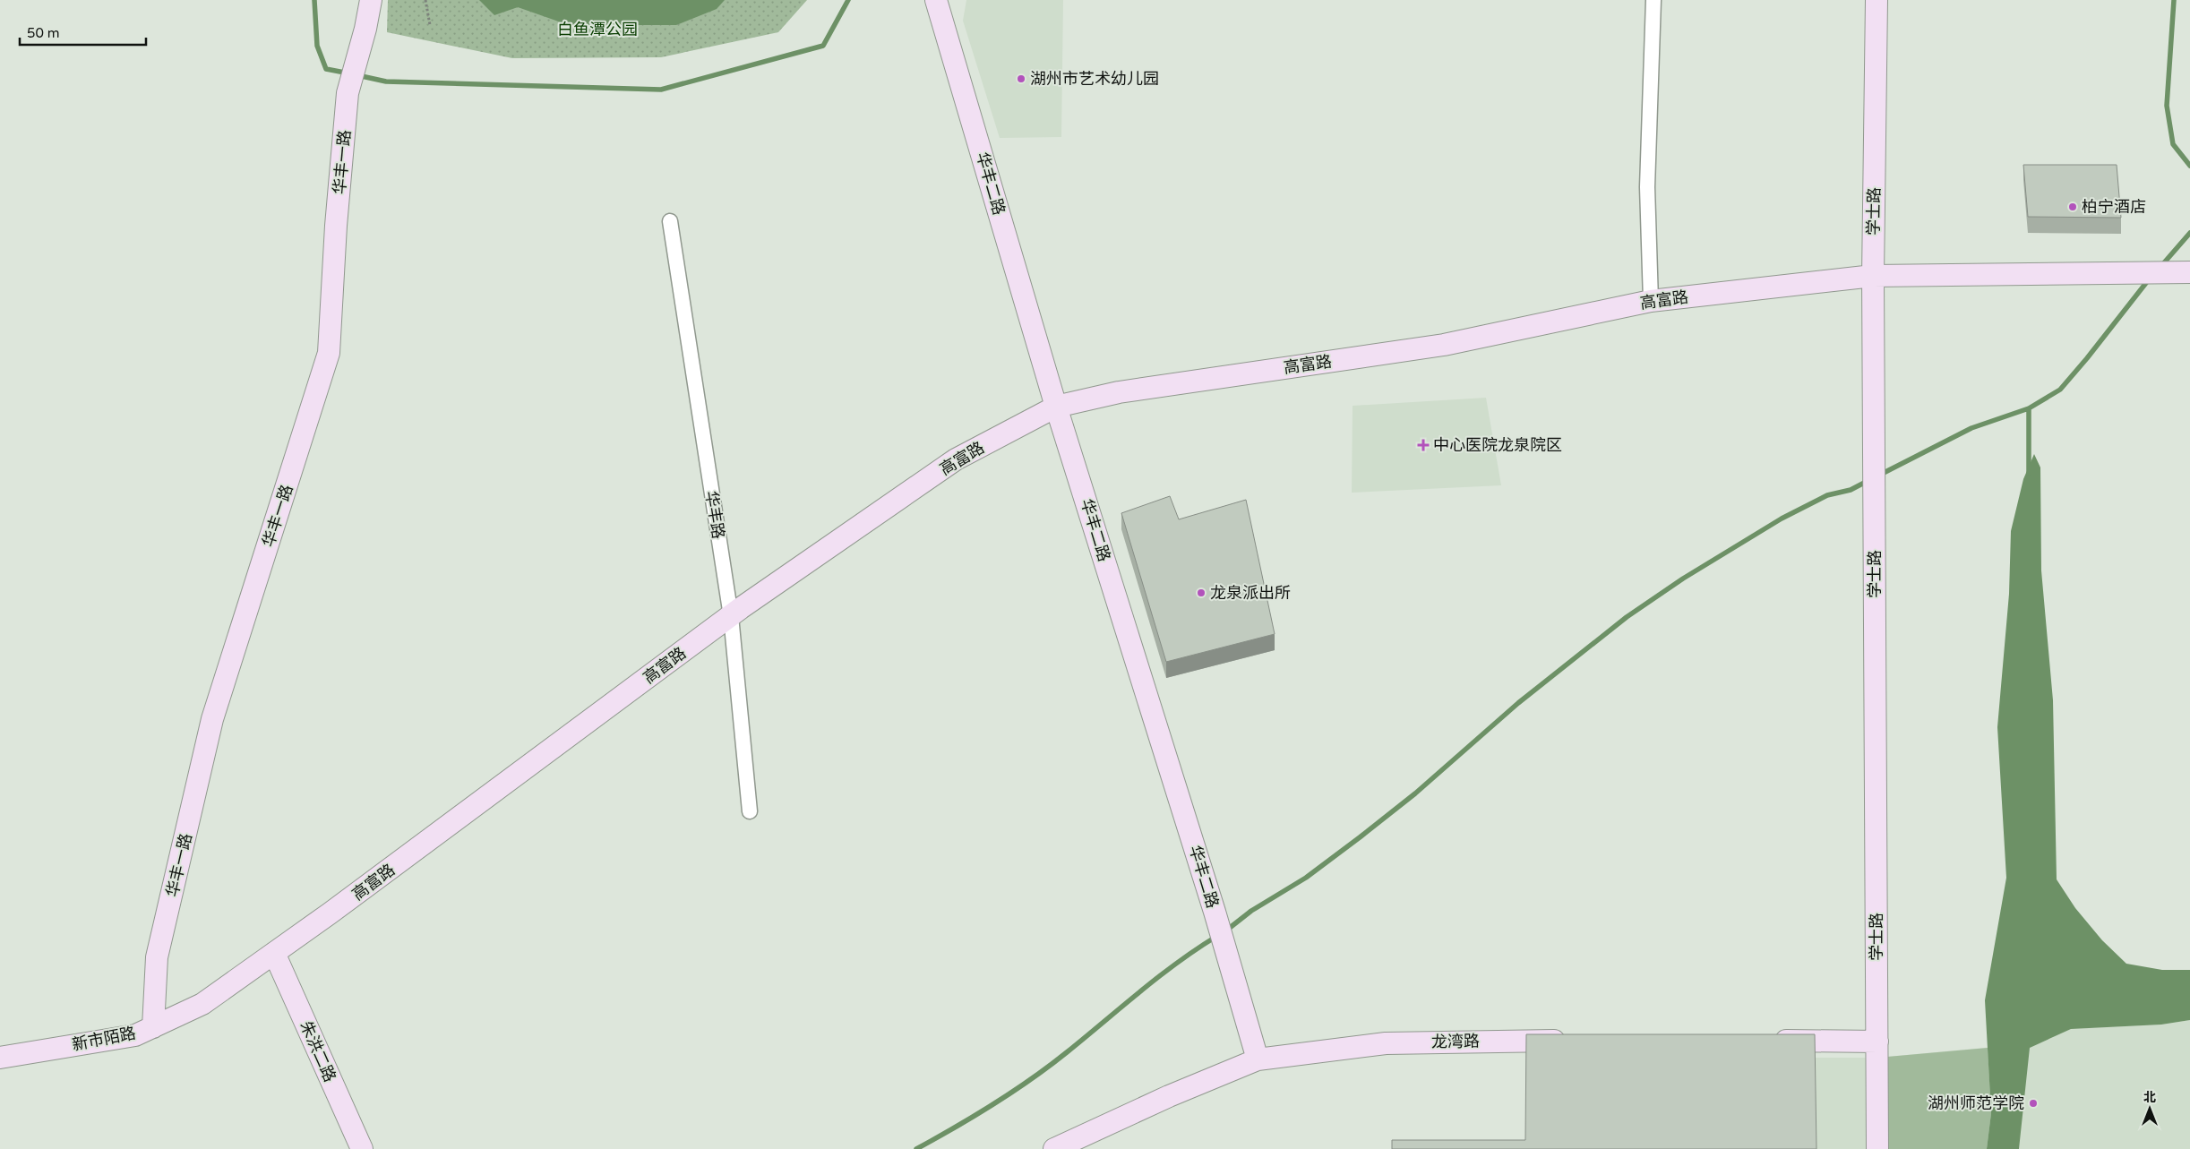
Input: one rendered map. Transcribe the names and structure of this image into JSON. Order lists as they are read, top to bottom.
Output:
{
  "streets": {
    "street": [
      "华丰一路",
      "华丰二路",
      "学士路",
      "高富路",
      "华丰路",
      "新市陌路",
      "龙湾路",
      "朱洪二路"
    ]
  },
  "crossings": [
    ["华丰一路", "新市陌路"],
    ["华丰二路", "高富路"],
    ["华丰二路", "龙湾路"],
    ["学士路", "高富路"],
    ["高富路", "华丰路"],
    ["高富路", "新市陌路"],
    ["高富路", "朱洪二路"]
  ],
  "parks": ["白鱼潭公园"],
  "places": {
    "other": [
      "湖州市艺术幼儿园",
      "柏宁酒店",
      "龙泉派出所",
      "湖州师范学院"
    ],
    "health": ["中心医院龙泉院区"]
  },
  "scale_bar": "50 m",
  "north": "top"
}
